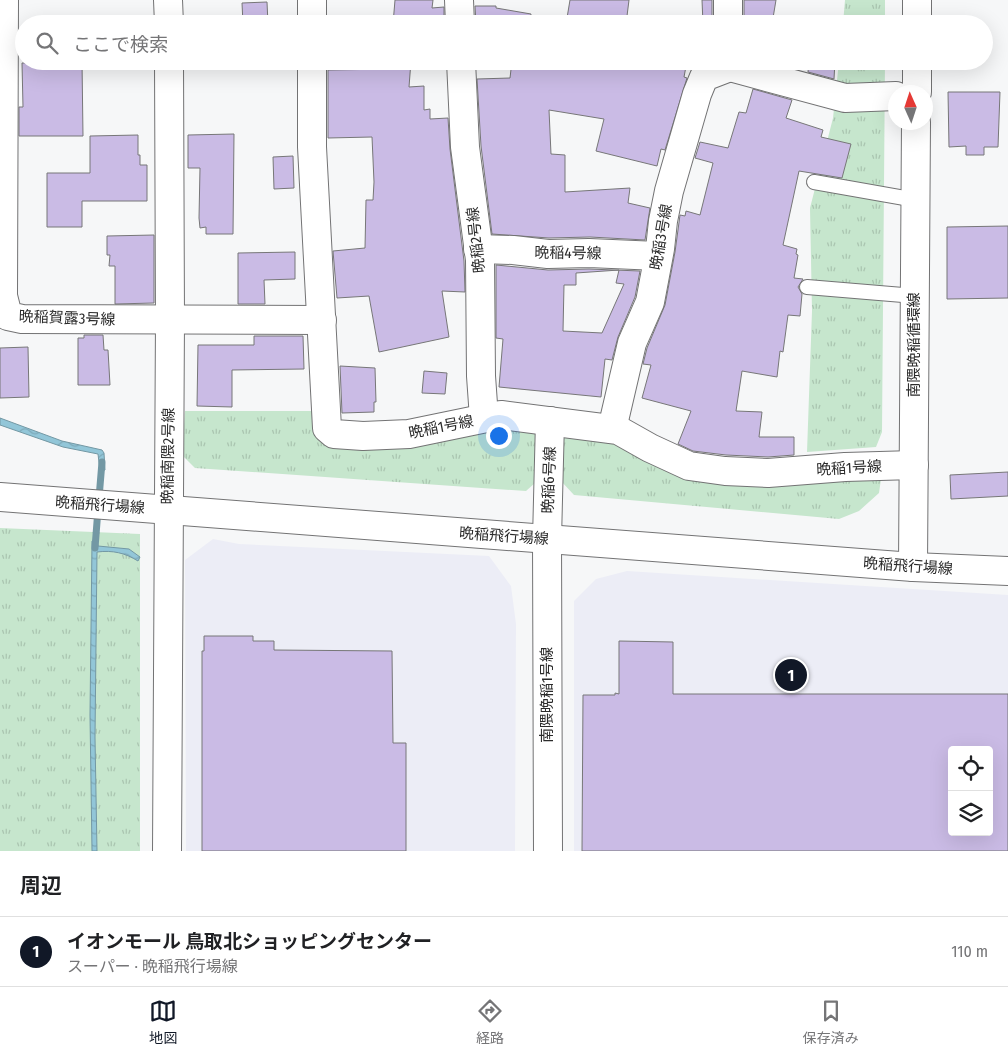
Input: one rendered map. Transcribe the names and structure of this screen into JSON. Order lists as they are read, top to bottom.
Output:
{
  "streets": {
    "street": [
      "晩稲3号線",
      "晩稲2号線",
      "晩稲4号線",
      "晩稲賀露3号線",
      "南隈晩稲循環線",
      "晩稲1号線",
      "晩稲南隈2号線",
      "晩稲6号線",
      "晩稲飛行場線",
      "南隈晩稲1号線"
    ]
  },
  "crossings": [
    ["晩稲3号線", "晩稲4号線"],
    ["晩稲3号線", "晩稲1号線"],
    ["晩稲2号線", "晩稲4号線"],
    ["晩稲2号線", "晩稲1号線"],
    ["晩稲賀露3号線", "晩稲1号線"],
    ["晩稲賀露3号線", "晩稲南隈2号線"],
    ["南隈晩稲循環線", "晩稲1号線"],
    ["南隈晩稲循環線", "晩稲飛行場線"],
    ["晩稲1号線", "晩稲6号線"],
    ["晩稲南隈2号線", "晩稲飛行場線"],
    ["晩稲6号線", "晩稲飛行場線"],
    ["晩稲6号線", "南隈晩稲1号線"],
    ["晩稲飛行場線", "南隈晩稲1号線"]
  ],
  "north": "top",
  "page": {
    "search": "ここで検索",
    "pins": "1",
    "heading": "周辺",
    "list": [
      {
        "mark": "1",
        "name": "イオンモール 鳥取北ショッピングセンター",
        "note": "スーパー · 晩稲飛行場線",
        "value": "110 m"
      }
    ],
    "nav": ["地図", "経路", "保存済み"]
  }
}
